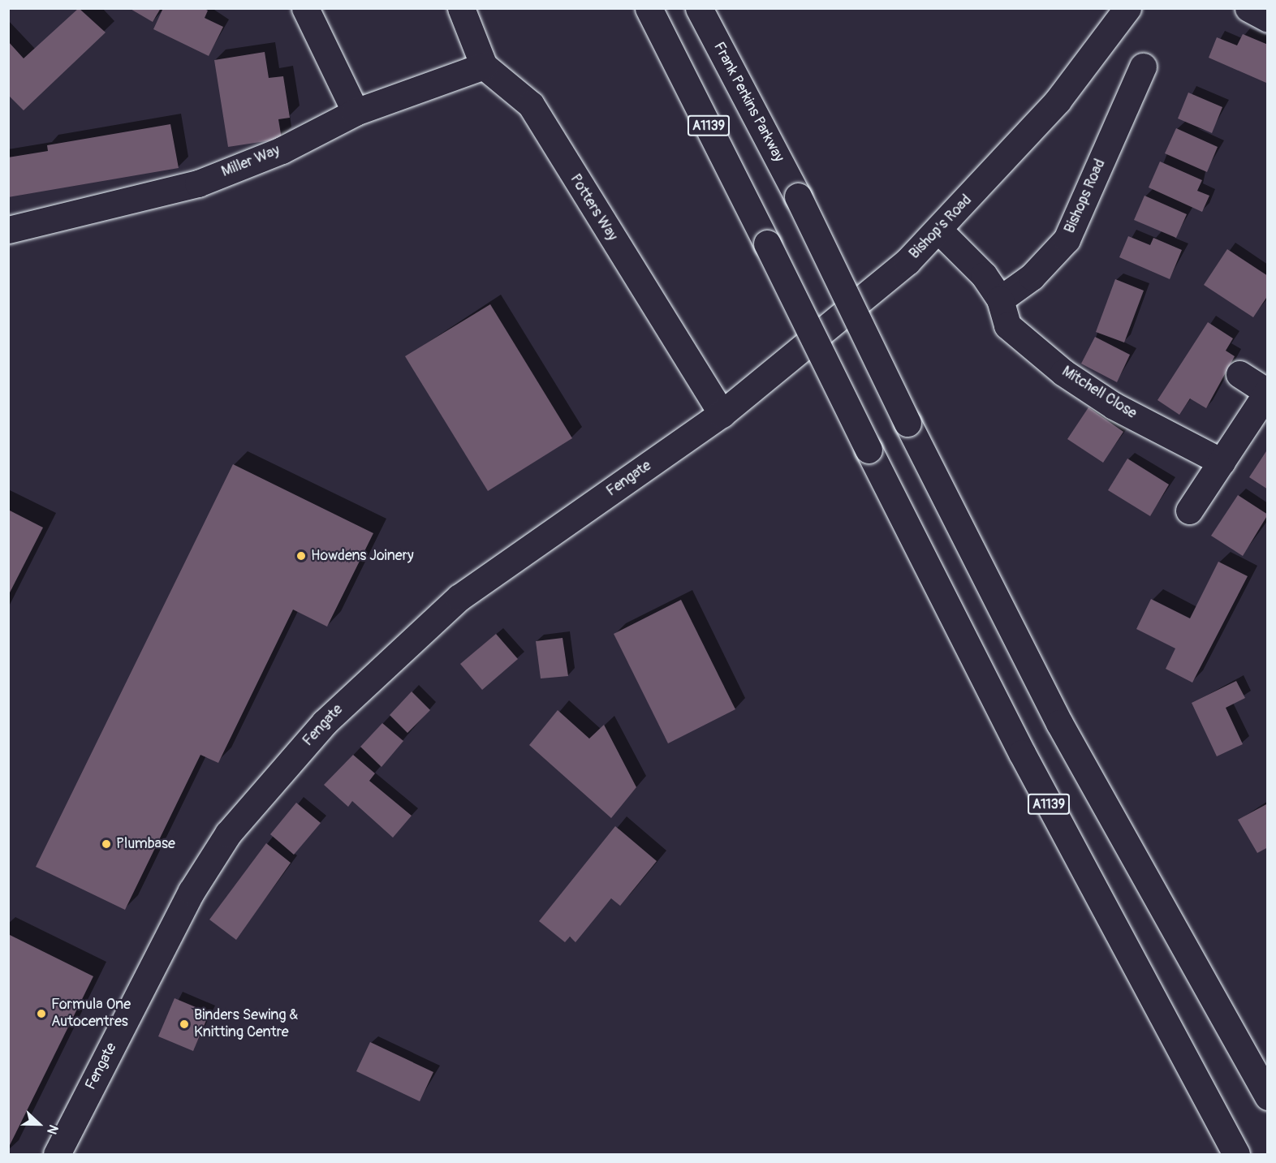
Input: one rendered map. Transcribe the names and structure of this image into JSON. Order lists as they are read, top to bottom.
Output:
{
  "streets": {
    "main road": [
      "Frank Perkins Parkway",
      "A1139",
      "Miller Way",
      "Bishops Road",
      "Potters Way",
      "Bishop's Road",
      "Mitchell Close",
      "Fengate"
    ]
  },
  "crossings": [
    ["Miller Way", "Potters Way"],
    ["Bishops Road", "Mitchell Close"],
    ["Potters Way", "Bishop's Road"],
    ["Potters Way", "Fengate"],
    ["Bishop's Road", "Fengate"]
  ],
  "places": [
    "Howdens Joinery",
    "Plumbase",
    "Formula One Autocentres",
    "Binders Sewing & Knitting Centre"
  ],
  "north": "right"
}
